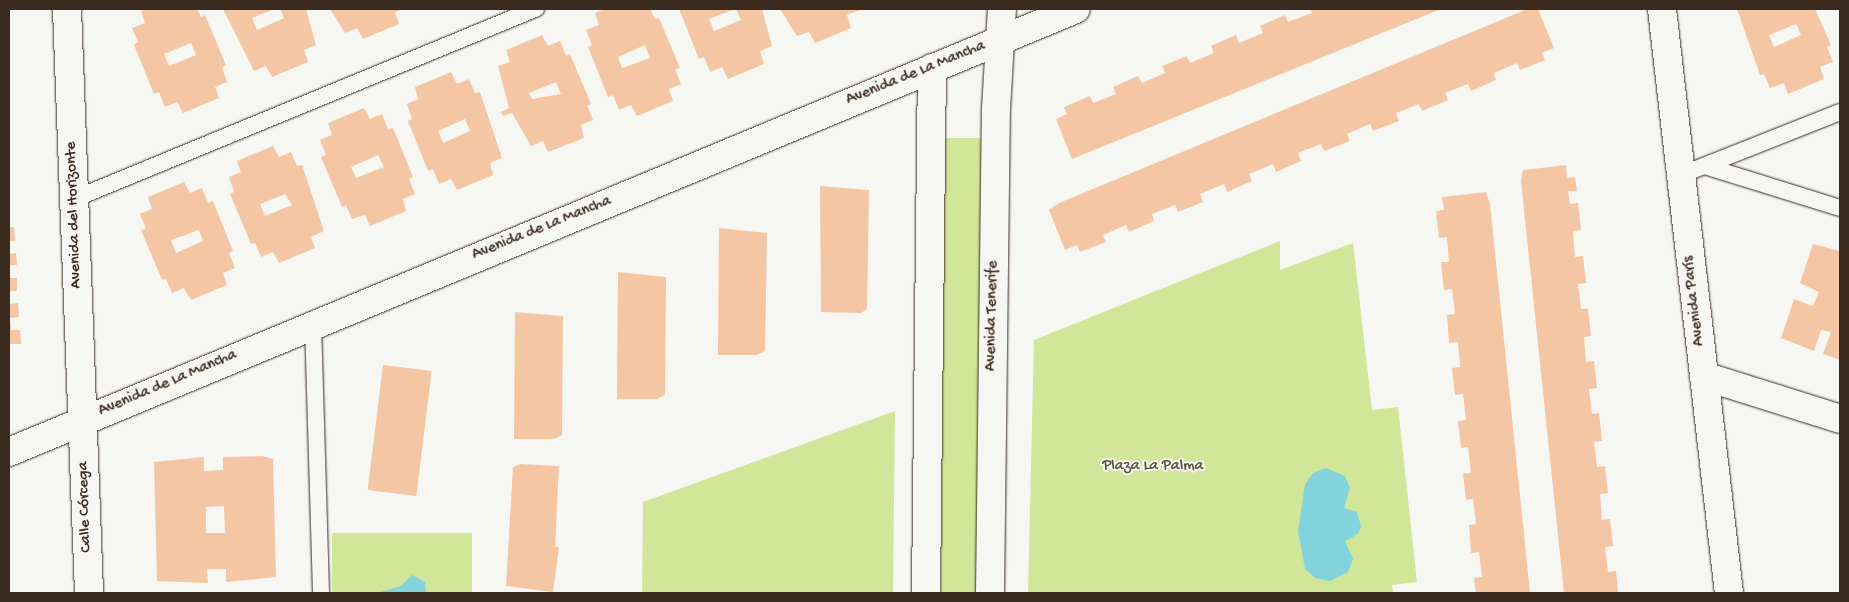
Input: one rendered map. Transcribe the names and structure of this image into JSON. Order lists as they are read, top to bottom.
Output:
{
  "streets": {
    "street": [
      "Avenida de La Mancha",
      "Avenida del Horizonte",
      "Avenida París",
      "Avenida Tenerife",
      "Calle Córcega"
    ]
  },
  "crossings": [
    ["Avenida de La Mancha", "Avenida del Horizonte"],
    ["Avenida de La Mancha", "Avenida Tenerife"],
    ["Avenida de La Mancha", "Calle Córcega"],
    ["Avenida del Horizonte", "Calle Córcega"]
  ],
  "parks": ["Plaza La Palma"]
}
